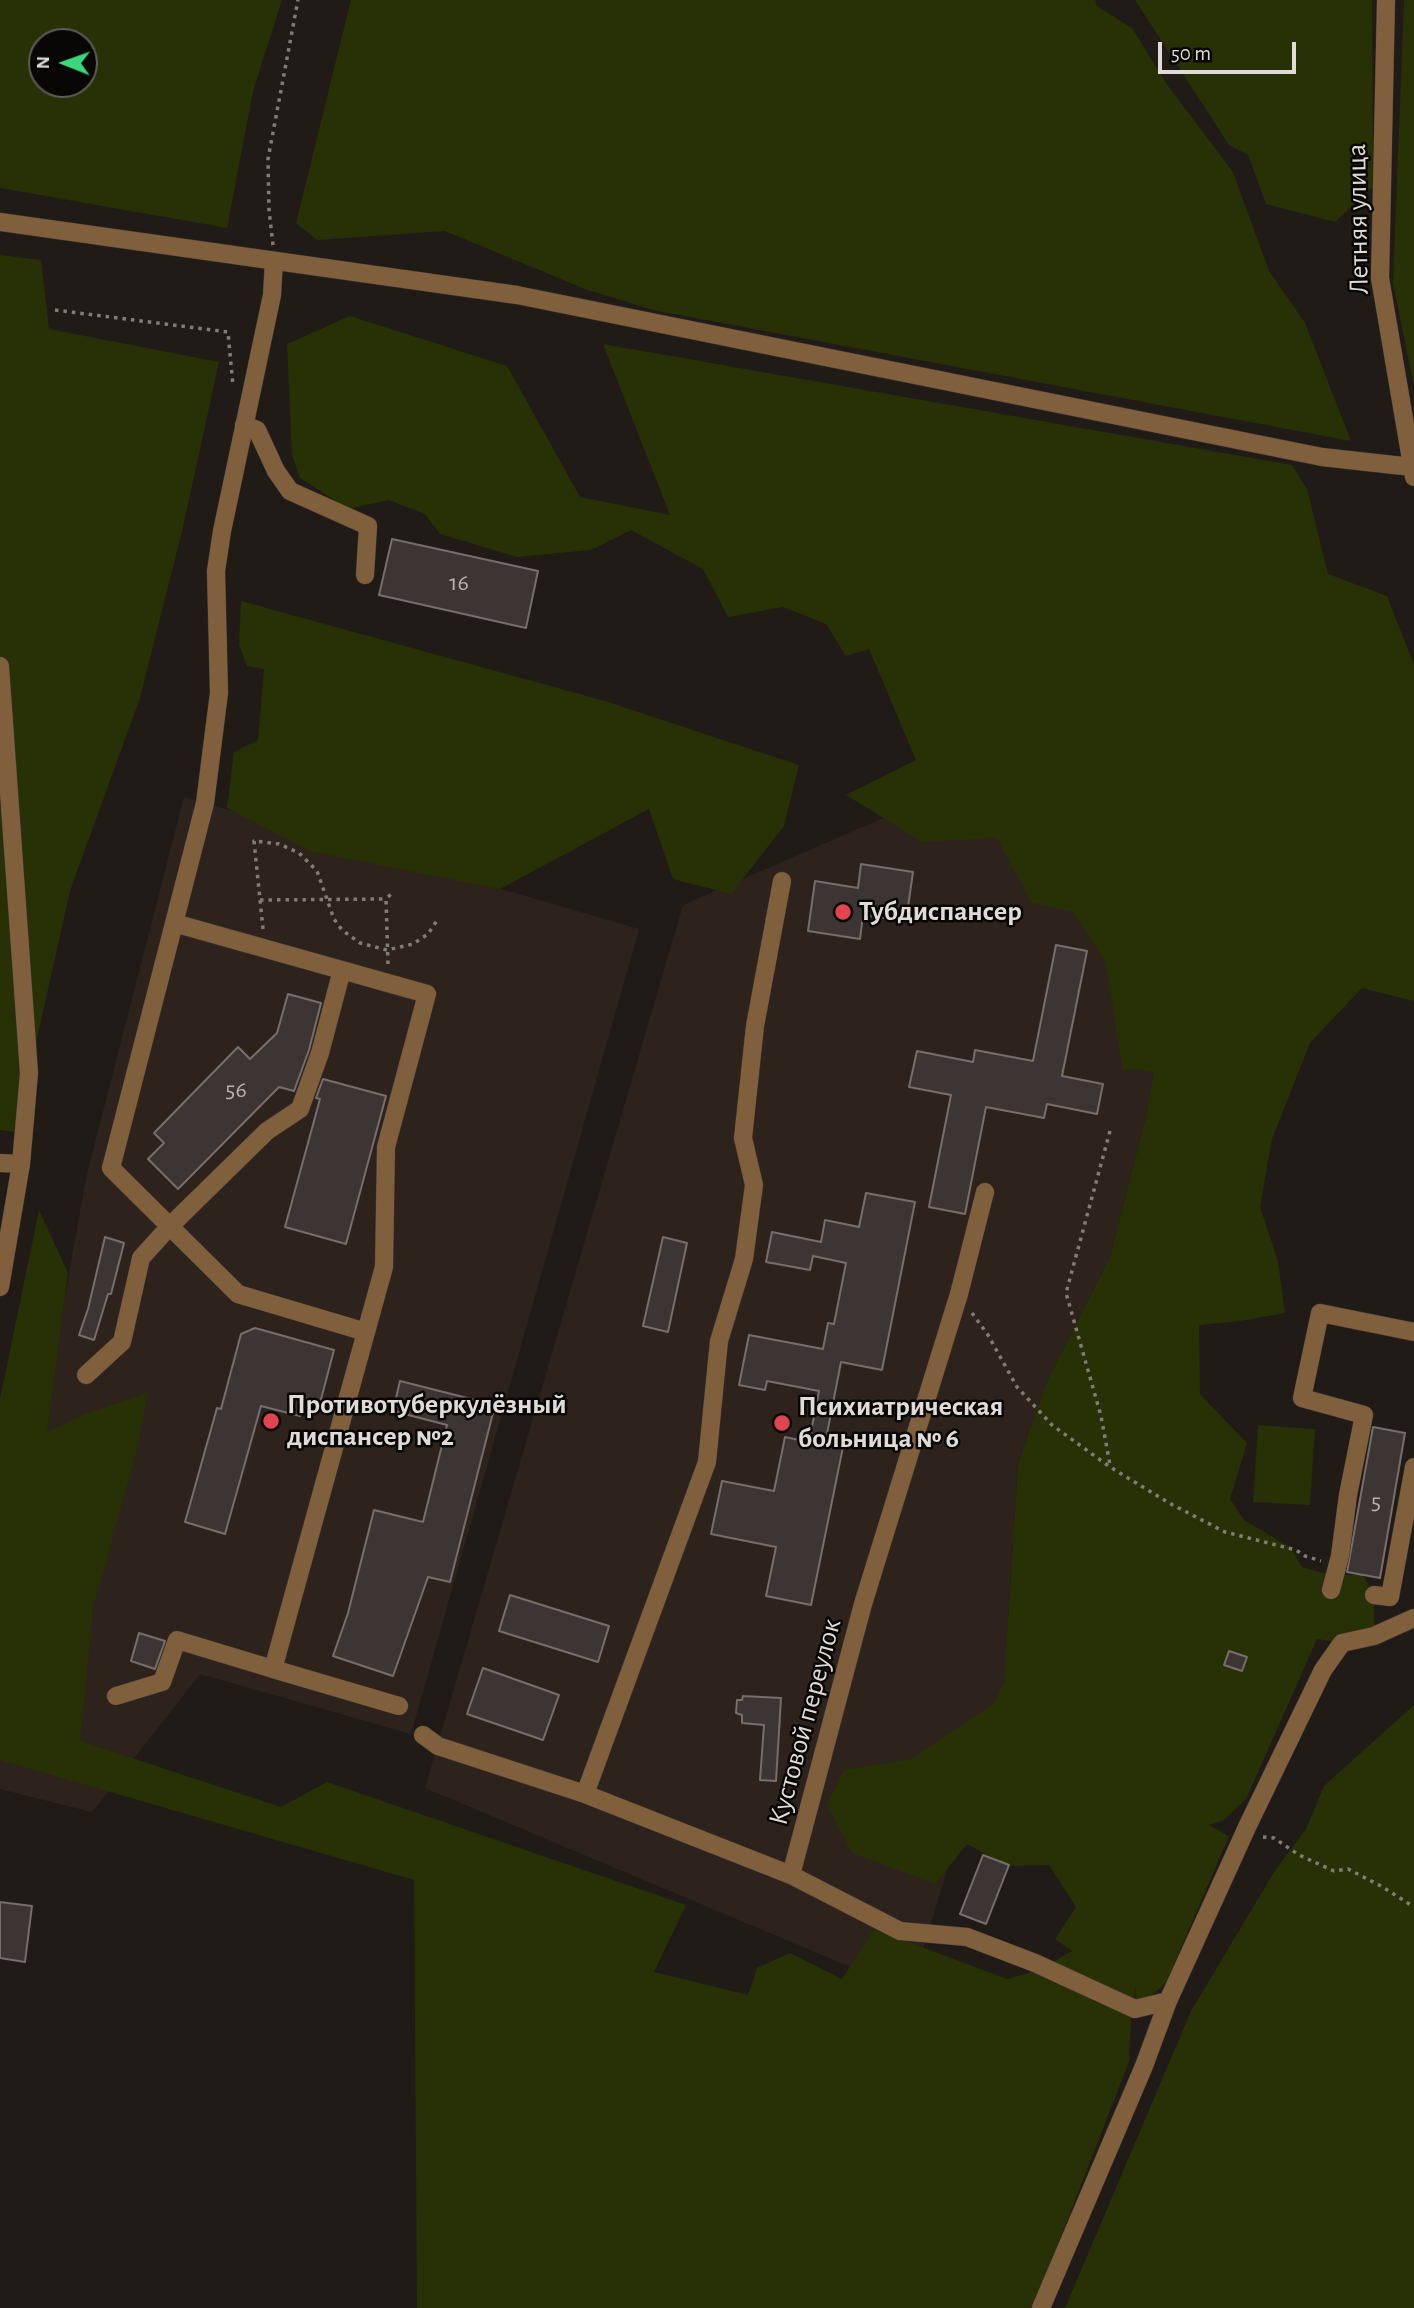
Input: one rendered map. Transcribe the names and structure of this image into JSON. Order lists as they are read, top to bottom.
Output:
{
  "streets": {
    "street": ["Летняя улица", "Кустовой переулок"]
  },
  "places": ["Тубдиспансер", "Противотуберкулёзный диспансер №2", "Психиатрическая больница № 6"],
  "house_numbers": ["16", "56", "5"],
  "scale_bar": "50 m",
  "north": "left"
}
